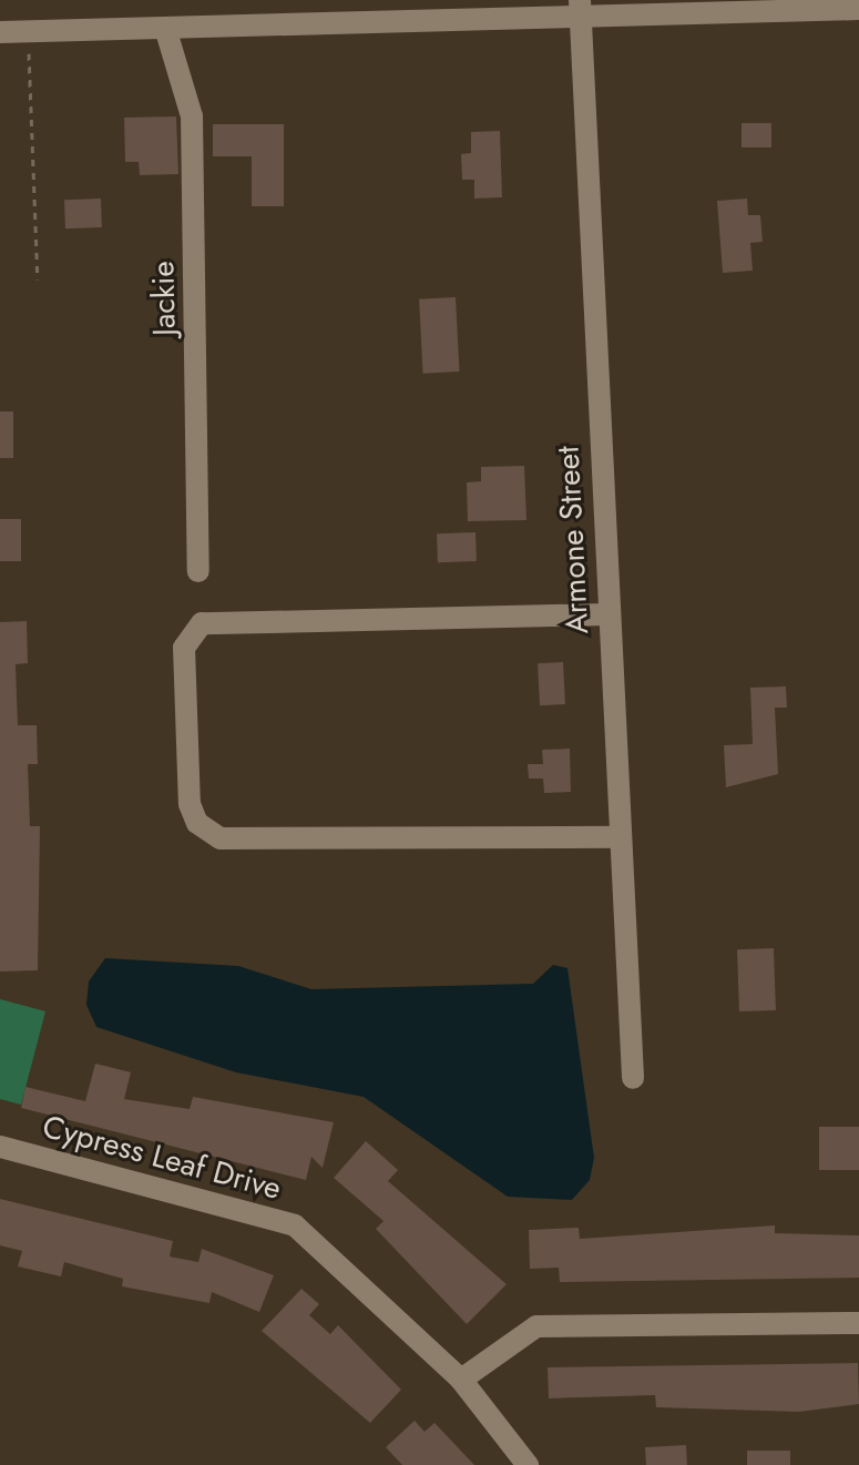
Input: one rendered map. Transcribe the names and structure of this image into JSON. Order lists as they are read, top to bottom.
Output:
{
  "streets": {
    "street": ["Jackie", "Armone Street", "Cypress Leaf Drive"]
  }
}
